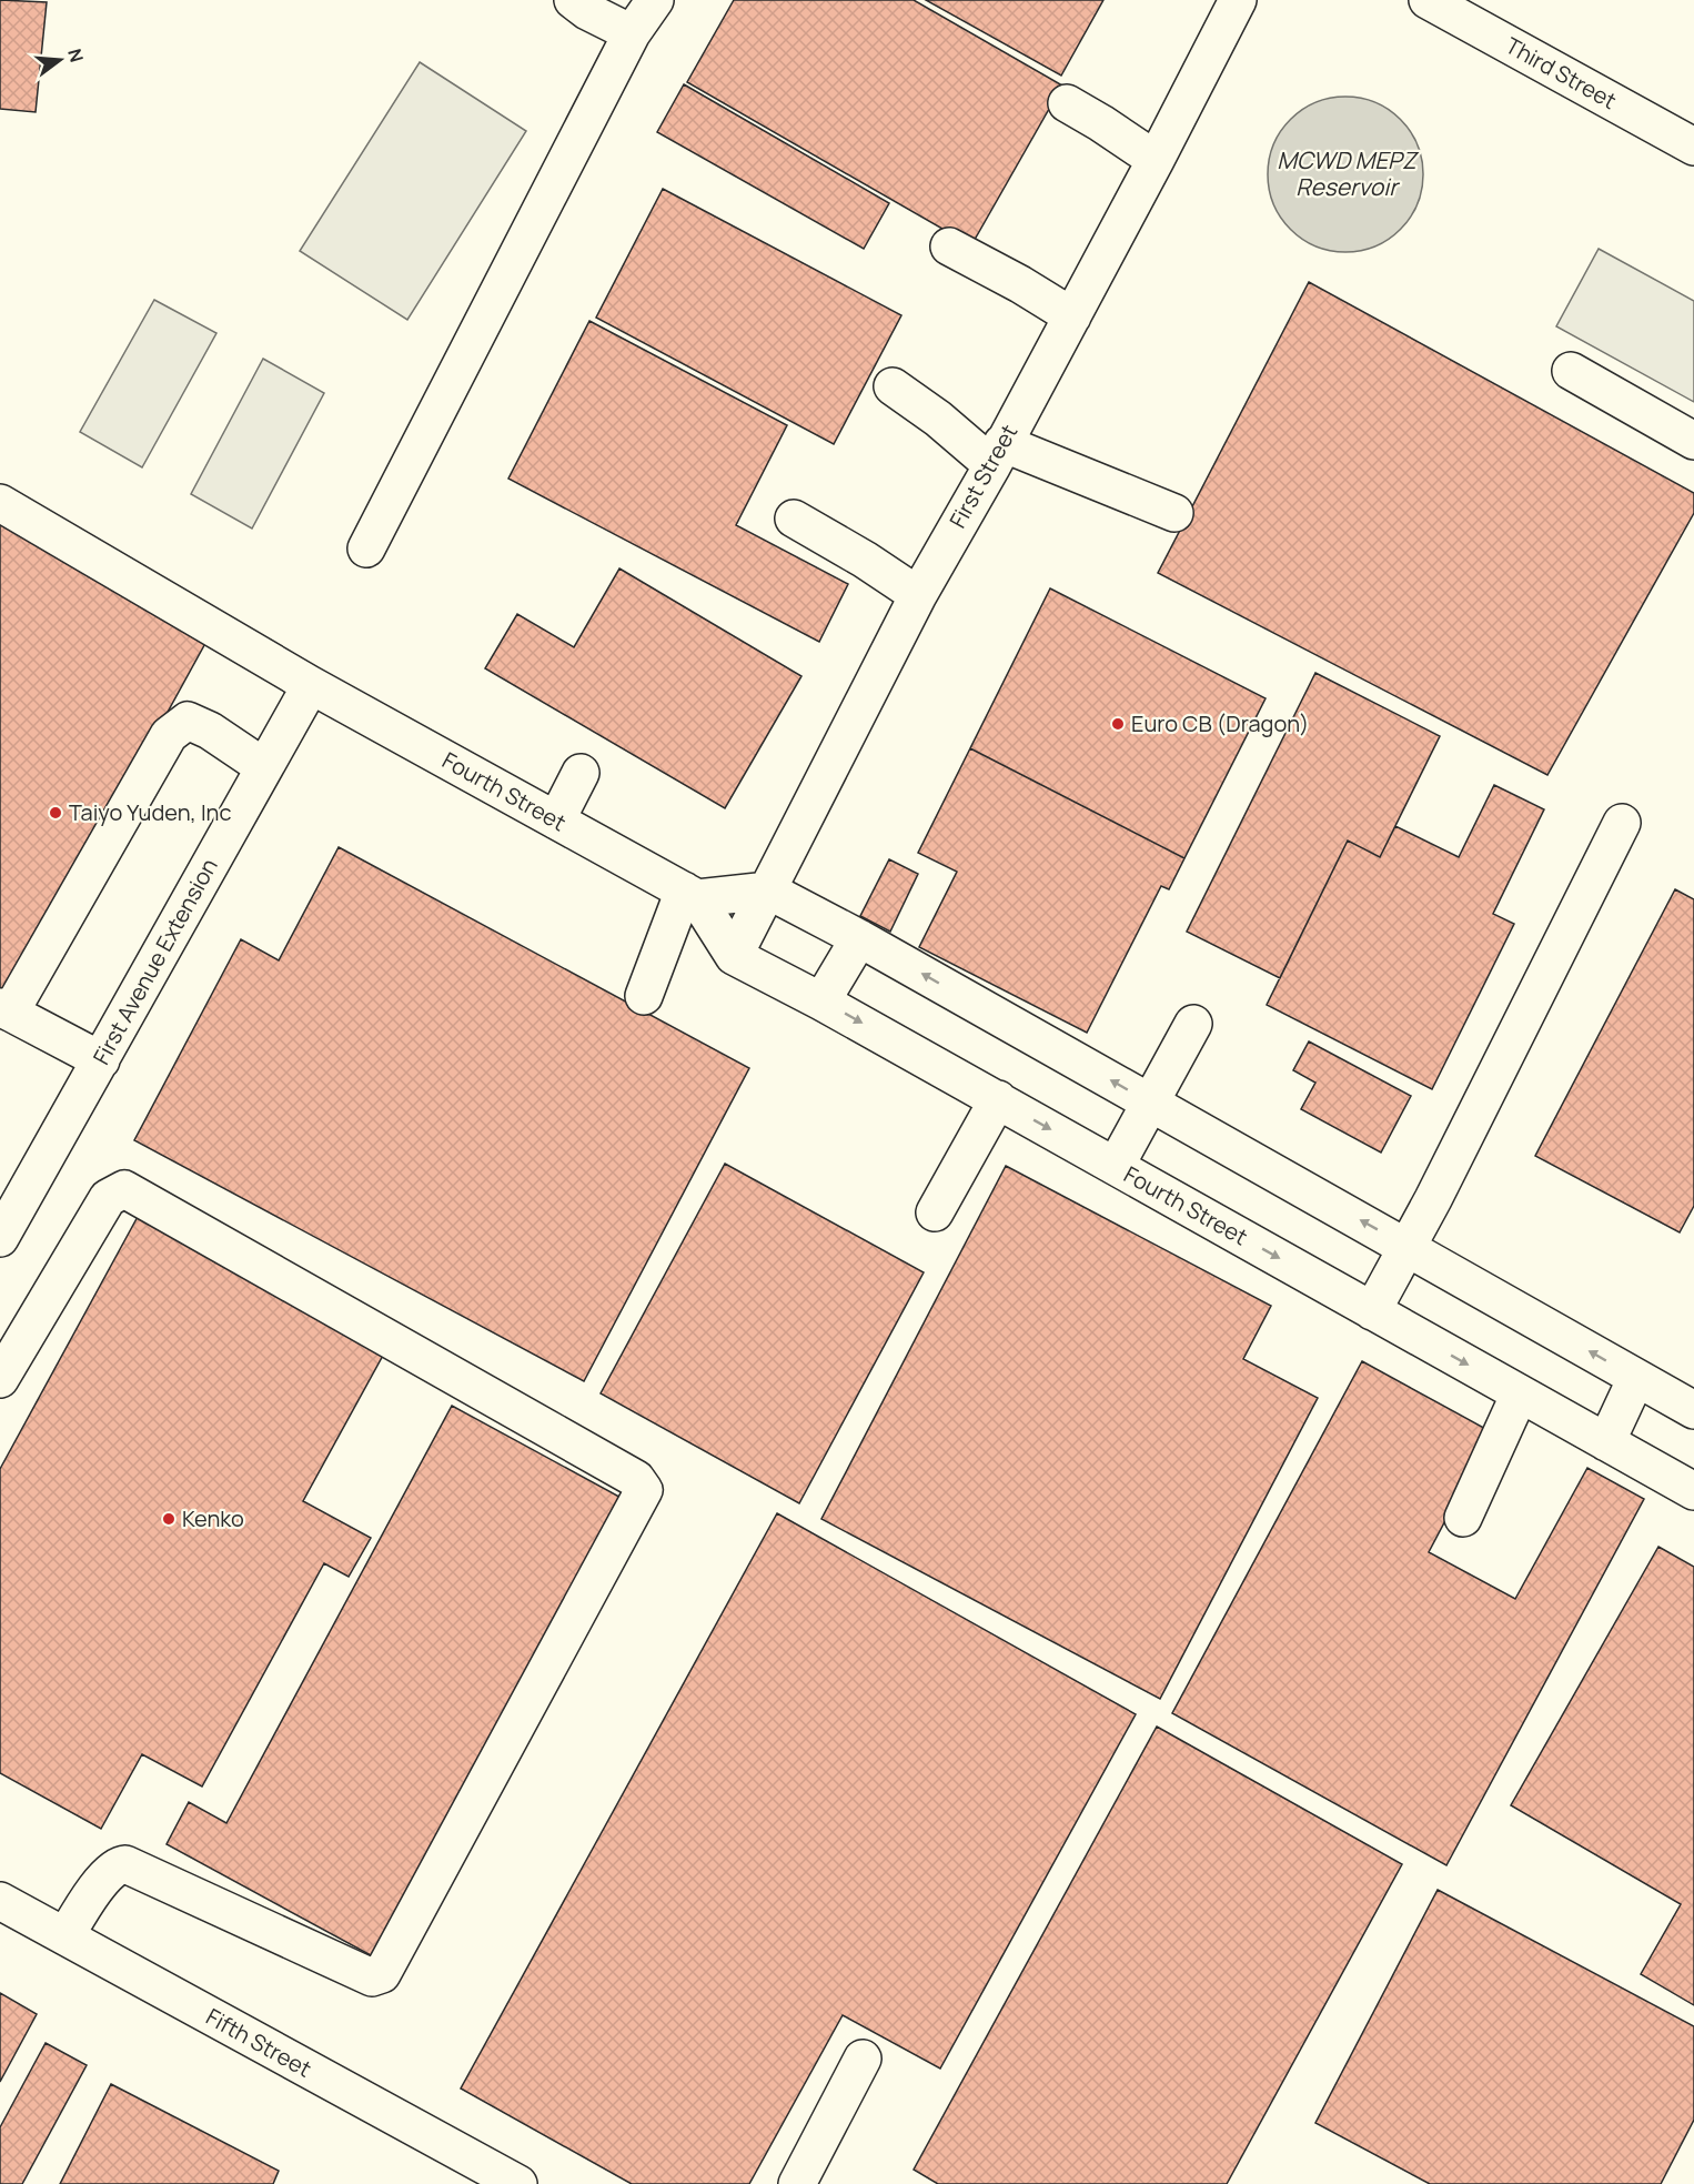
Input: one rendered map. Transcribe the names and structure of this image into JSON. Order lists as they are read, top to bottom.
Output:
{
  "streets": {
    "street": [
      "Third Street",
      "First Street",
      "Fourth Street",
      "First Avenue Extension",
      "Fifth Street"
    ]
  },
  "crossings": [
    ["First Street", "Fourth Street"],
    ["Fourth Street", "First Avenue Extension"]
  ],
  "water": ["MCWD MEPZ Reservoir"],
  "places": ["Euro CB (Dragon)", "Taiyo Yuden, Inc", "Kenko"],
  "north": "right"
}
